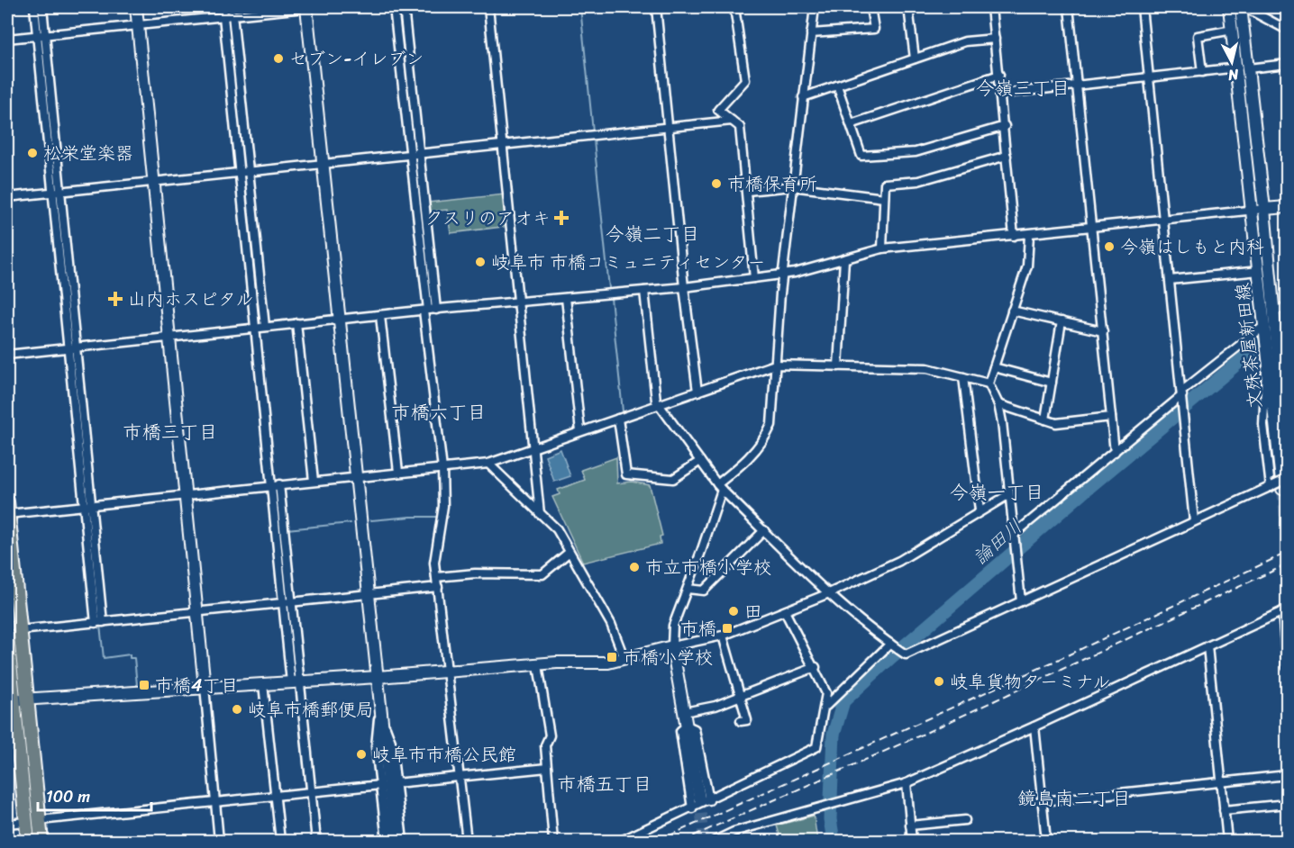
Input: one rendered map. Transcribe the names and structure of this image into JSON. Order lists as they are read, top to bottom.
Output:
{
  "streets": {
    "street": ["文殊茶屋新田線"]
  },
  "districts": [
    "今嶺三丁目",
    "今嶺二丁目",
    "市橋六丁目",
    "市橋三丁目",
    "今嶺一丁目",
    "市橋五丁目",
    "鏡島南二丁目"
  ],
  "water": ["論田川"],
  "places": {
    "other": [
      "セブン-イレブン",
      "松栄堂楽器",
      "市橋保育所",
      "今嶺はしもと内科",
      "岐阜市 市橋コミュニティセンター",
      "市立市橋小学校",
      "田",
      "岐阜貨物ターミナル",
      "岐阜市橋郵便局",
      "岐阜市市橋公民館"
    ],
    "health": ["クスリのアオキ", "山内ホスピタル"],
    "transit": ["市橋", "市橋小学校", "市橋4丁目"]
  },
  "scale_bar": "100 m",
  "north": "bottom"
}
